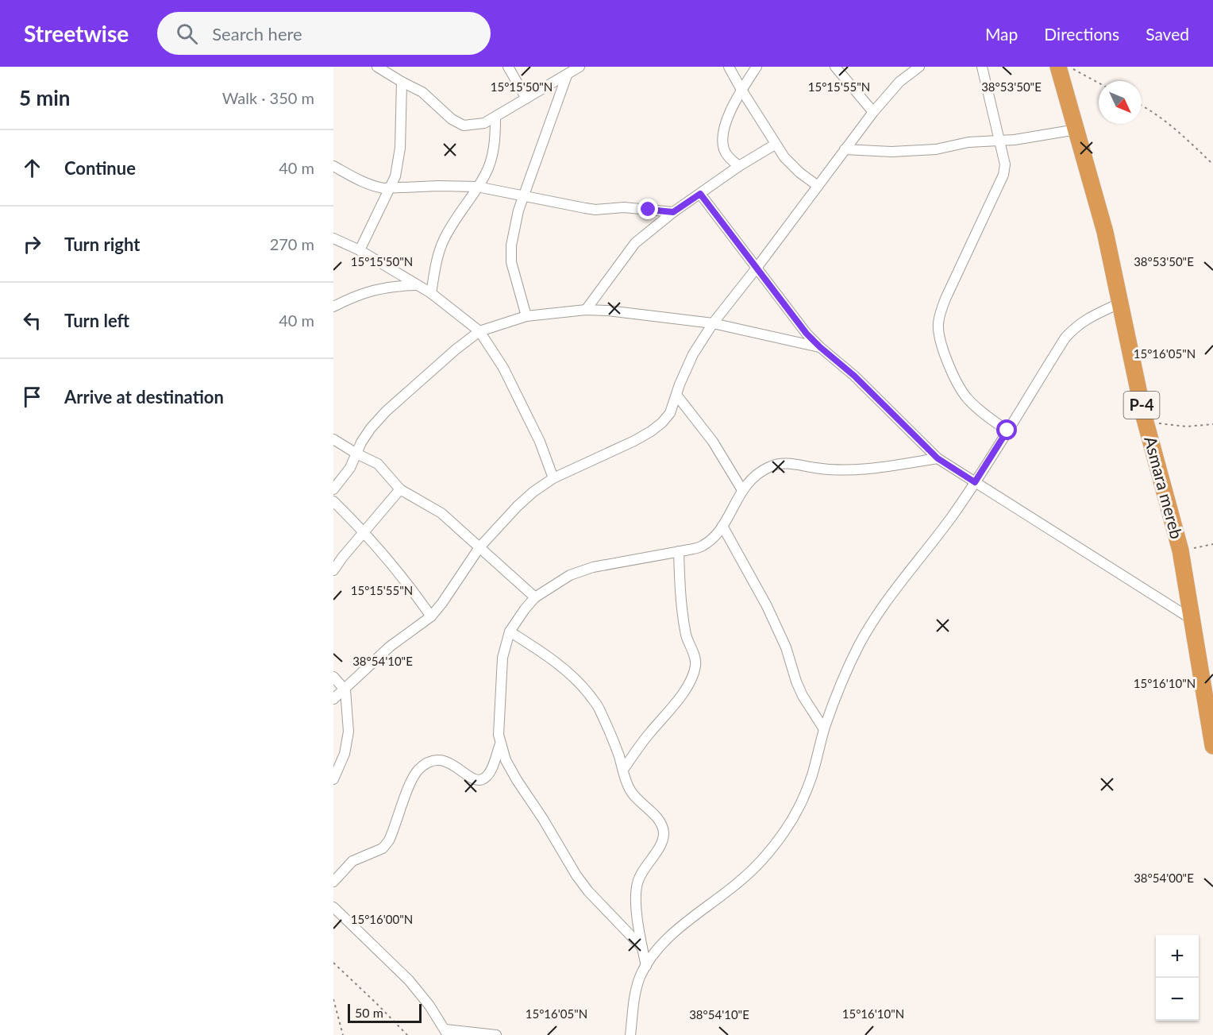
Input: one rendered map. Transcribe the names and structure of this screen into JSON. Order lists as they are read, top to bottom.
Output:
{
  "streets": {
    "highway": ["P-4", "Asmara mereb"]
  },
  "scale_bar": "50 m",
  "north": "bottom right",
  "page": {
    "header": "Streetwise",
    "search": "Search here",
    "nav": ["Map", "Directions", "Saved"],
    "heading": ["5 min", "Walk · 350 m"],
    "list": [
      ["Continue", "40 m"],
      ["Turn right", "270 m"],
      ["Turn left", "40 m"],
      "Arrive at destination"
    ],
    "map_buttons": ["+", "−"],
    "scale": "50 m"
  },
  "coordinates": [
    "38°53'50\"E",
    "15°15'50\"N",
    "15°15'55\"N",
    "15°16'05\"N",
    "38°54'10\"E",
    "15°16'10\"N",
    "38°54'00\"E",
    "15°16'00\"N"
  ]
}
